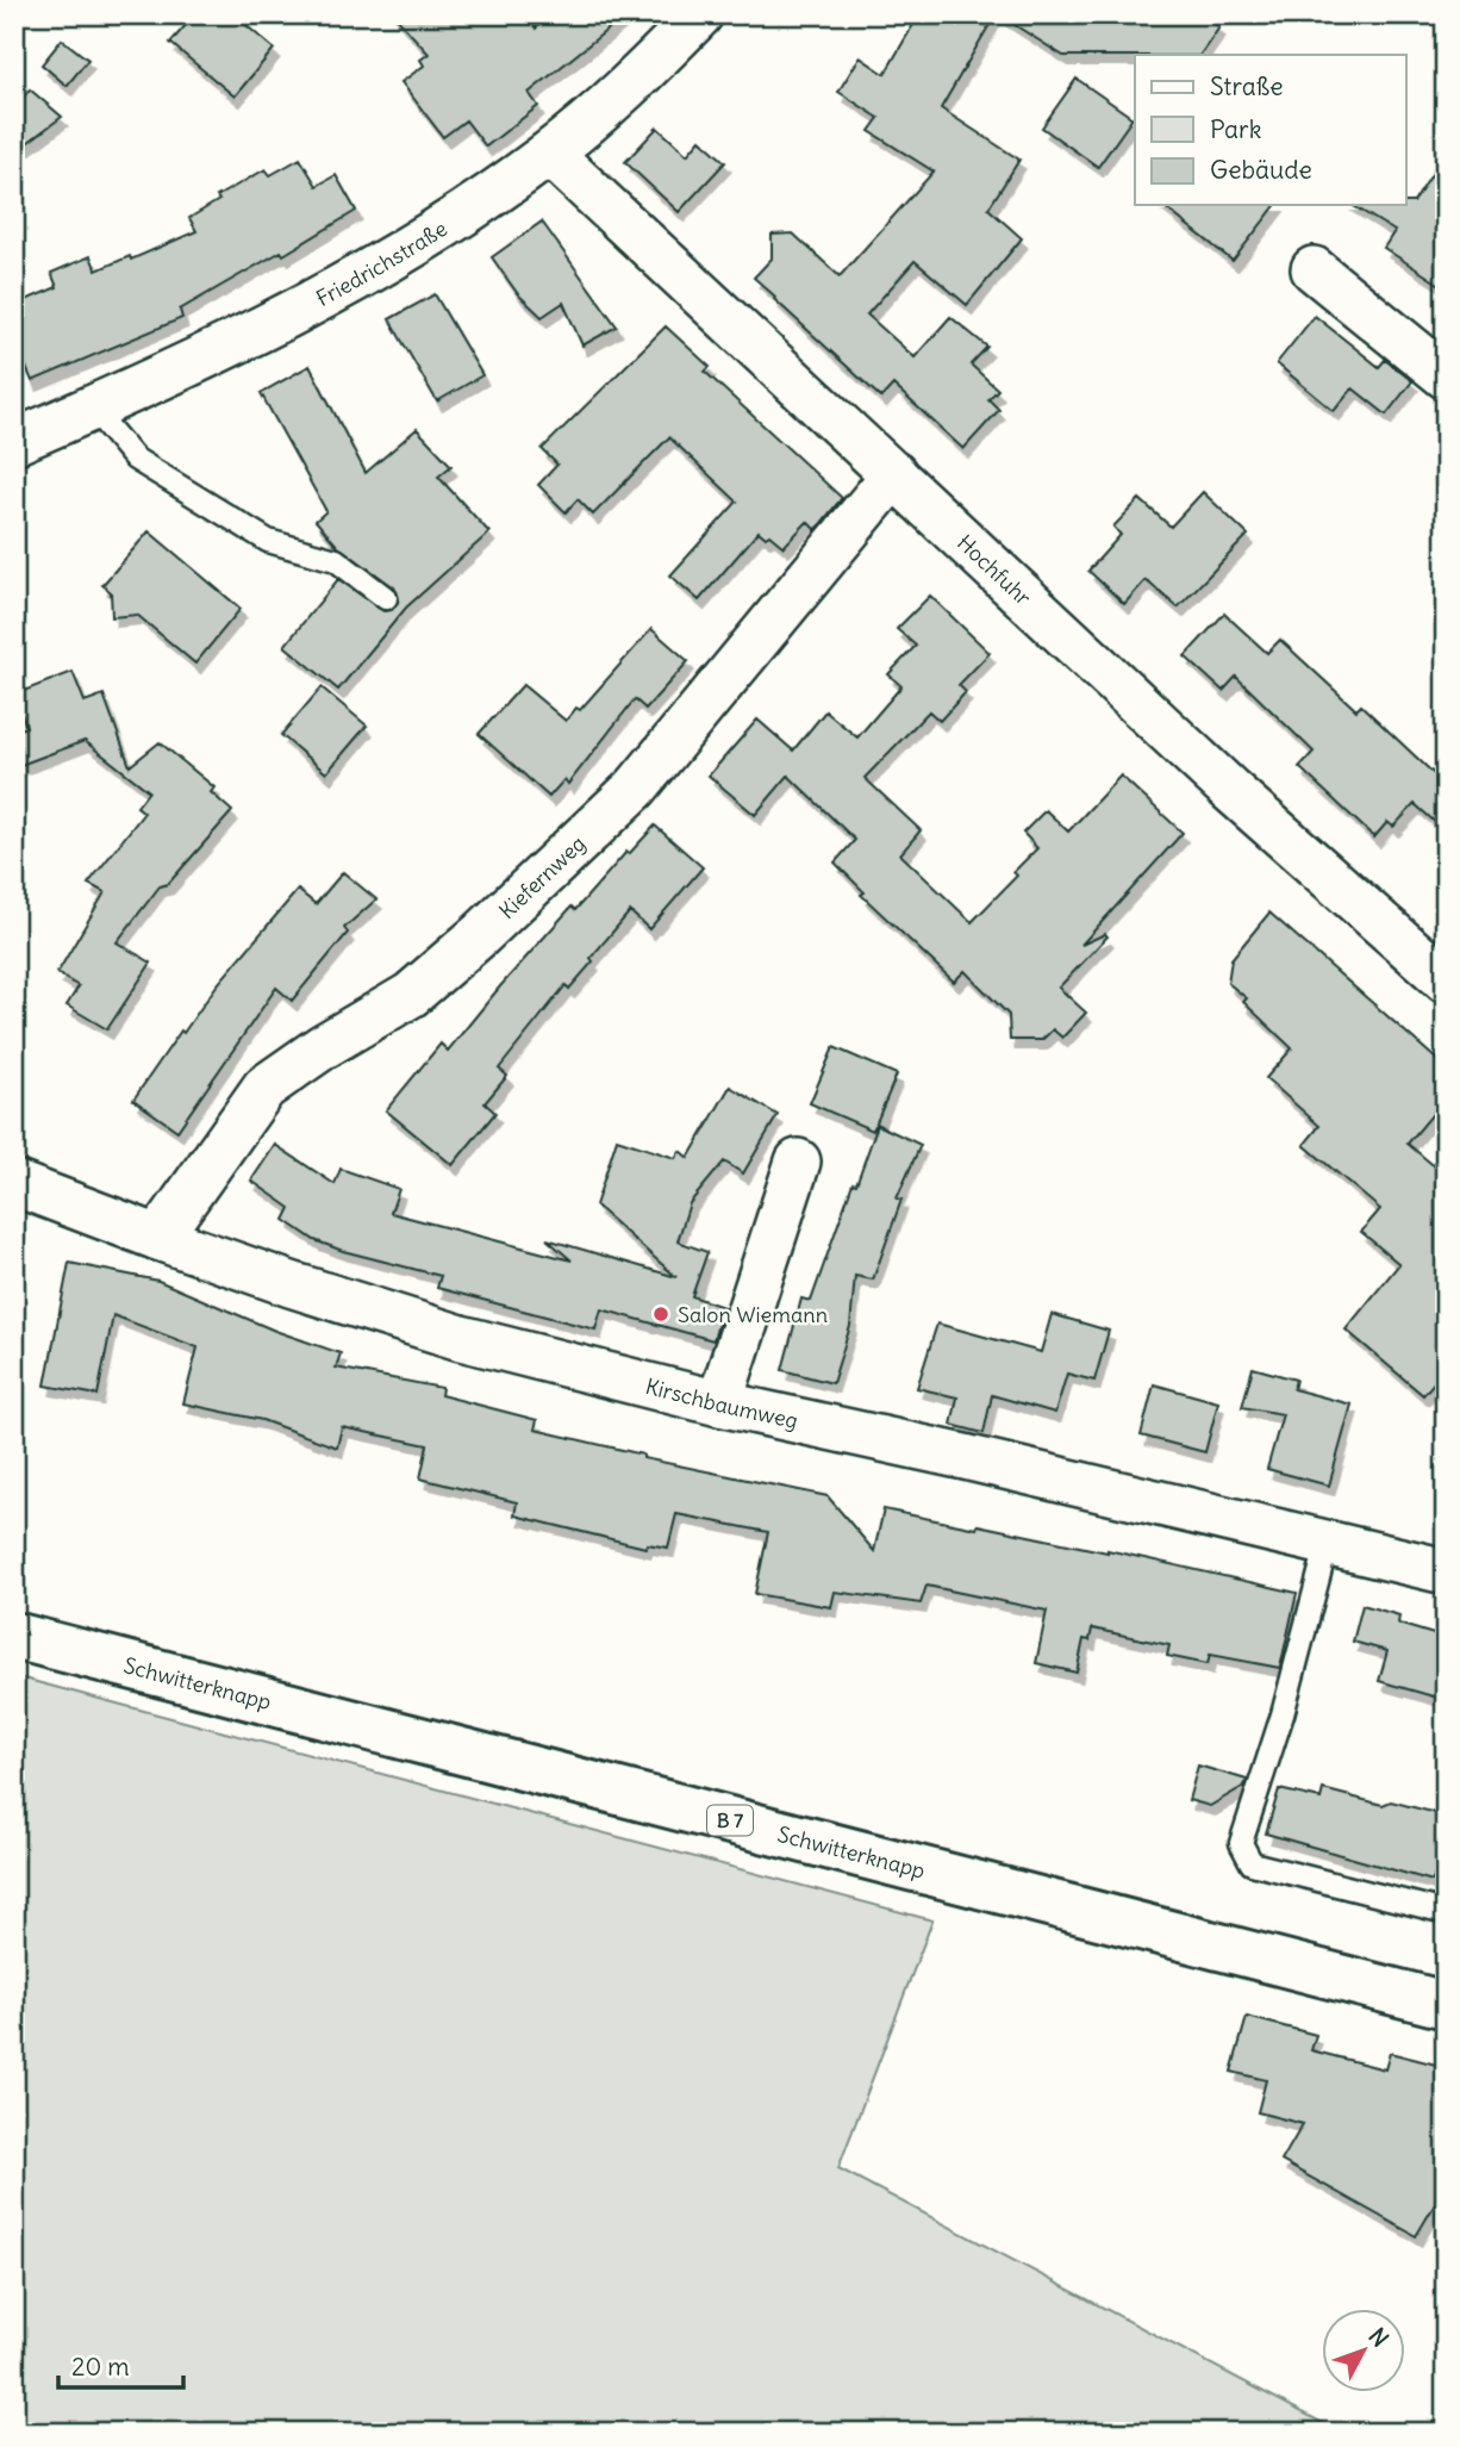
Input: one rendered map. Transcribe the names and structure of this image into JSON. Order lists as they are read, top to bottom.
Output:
{
  "streets": {
    "main road": ["Schwitterknapp", "B 7"],
    "street": [
      "Friedrichstraße",
      "Hochfuhr",
      "Kiefernweg",
      "Kirschbaumweg"
    ]
  },
  "crossings": [
    ["Friedrichstraße", "Hochfuhr"],
    ["Hochfuhr", "Kiefernweg"],
    ["Kiefernweg", "Kirschbaumweg"]
  ],
  "places": ["Salon Wiemann"],
  "legend": ["Straße", "Park", "Gebäude"],
  "scale_bar": "20 m",
  "north": "top right"
}
